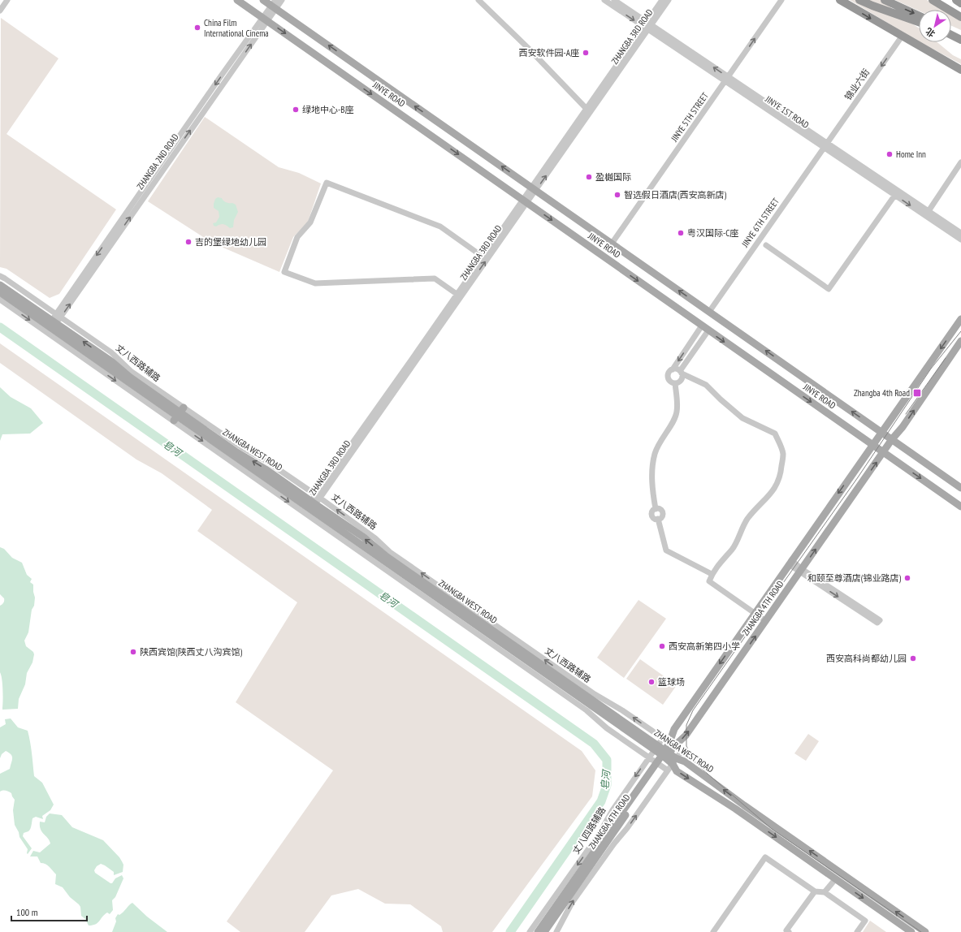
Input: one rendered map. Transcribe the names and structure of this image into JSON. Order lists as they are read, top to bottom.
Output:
{
  "streets": {
    "main road": ["JINYE ROAD", "ZHANGBA WEST ROAD", "ZHANGBA 4TH ROAD"],
    "street": [
      "ZHANGBA 3RD ROAD",
      "锦业六街",
      "JINYE 1ST ROAD",
      "JINYE 5TH STREET",
      "ZHANGBA 2ND ROAD",
      "JINYE 6TH STREET",
      "丈八西路辅路",
      "丈八四路辅路"
    ]
  },
  "crossings": [
    ["ZHANGBA 3RD ROAD", "JINYE ROAD"],
    ["ZHANGBA 3RD ROAD", "JINYE 1ST ROAD"],
    ["ZHANGBA 3RD ROAD", "丈八西路辅路"],
    ["ZHANGBA 3RD ROAD", "ZHANGBA WEST ROAD"],
    ["锦业六街", "JINYE 1ST ROAD"],
    ["锦业六街", "JINYE 6TH STREET"],
    ["JINYE ROAD", "JINYE 5TH STREET"],
    ["JINYE ROAD", "ZHANGBA 2ND ROAD"],
    ["JINYE ROAD", "JINYE 6TH STREET"],
    ["JINYE ROAD", "ZHANGBA 4TH ROAD"],
    ["JINYE 1ST ROAD", "JINYE 5TH STREET"],
    ["JINYE 1ST ROAD", "JINYE 6TH STREET"],
    ["ZHANGBA 2ND ROAD", "ZHANGBA WEST ROAD"],
    ["丈八西路辅路", "ZHANGBA WEST ROAD"],
    ["丈八西路辅路", "ZHANGBA 4TH ROAD"],
    ["丈八西路辅路", "丈八四路辅路"],
    ["ZHANGBA WEST ROAD", "ZHANGBA 4TH ROAD"],
    ["ZHANGBA WEST ROAD", "丈八四路辅路"]
  ],
  "one_way": ["锦业六街"],
  "water": ["皂河"],
  "places": {
    "other": [
      "China Film International Cinema",
      "西安软件园-A座",
      "绿地中心-B座",
      "Home Inn",
      "盈樾国际",
      "智选假日酒店(西安高新店)",
      "粤汉国际-C座",
      "吉的堡绿地幼儿园",
      "和颐至尊酒店(锦业路店)",
      "西安高新第四小学",
      "陕西宾馆(陕西丈八沟宾馆)",
      "西安高科尚都幼儿园",
      "篮球场"
    ],
    "transit": ["Zhangba 4th Road"]
  },
  "scale_bar": "100 m",
  "north": "bottom left"
}
